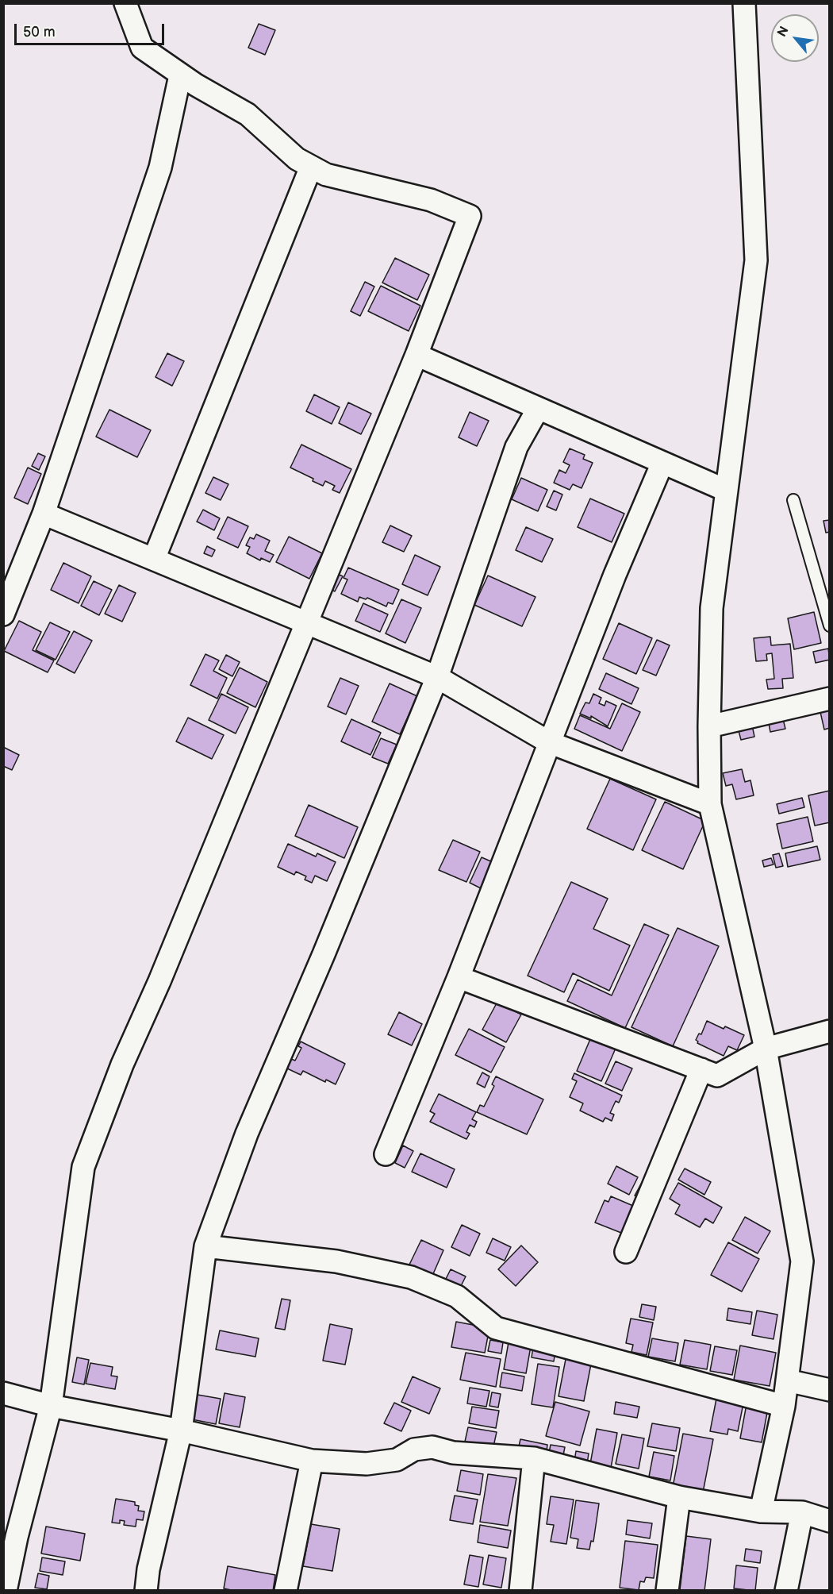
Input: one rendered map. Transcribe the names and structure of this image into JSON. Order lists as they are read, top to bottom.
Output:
{
  "scale_bar": "50 m",
  "north": "top left"
}
